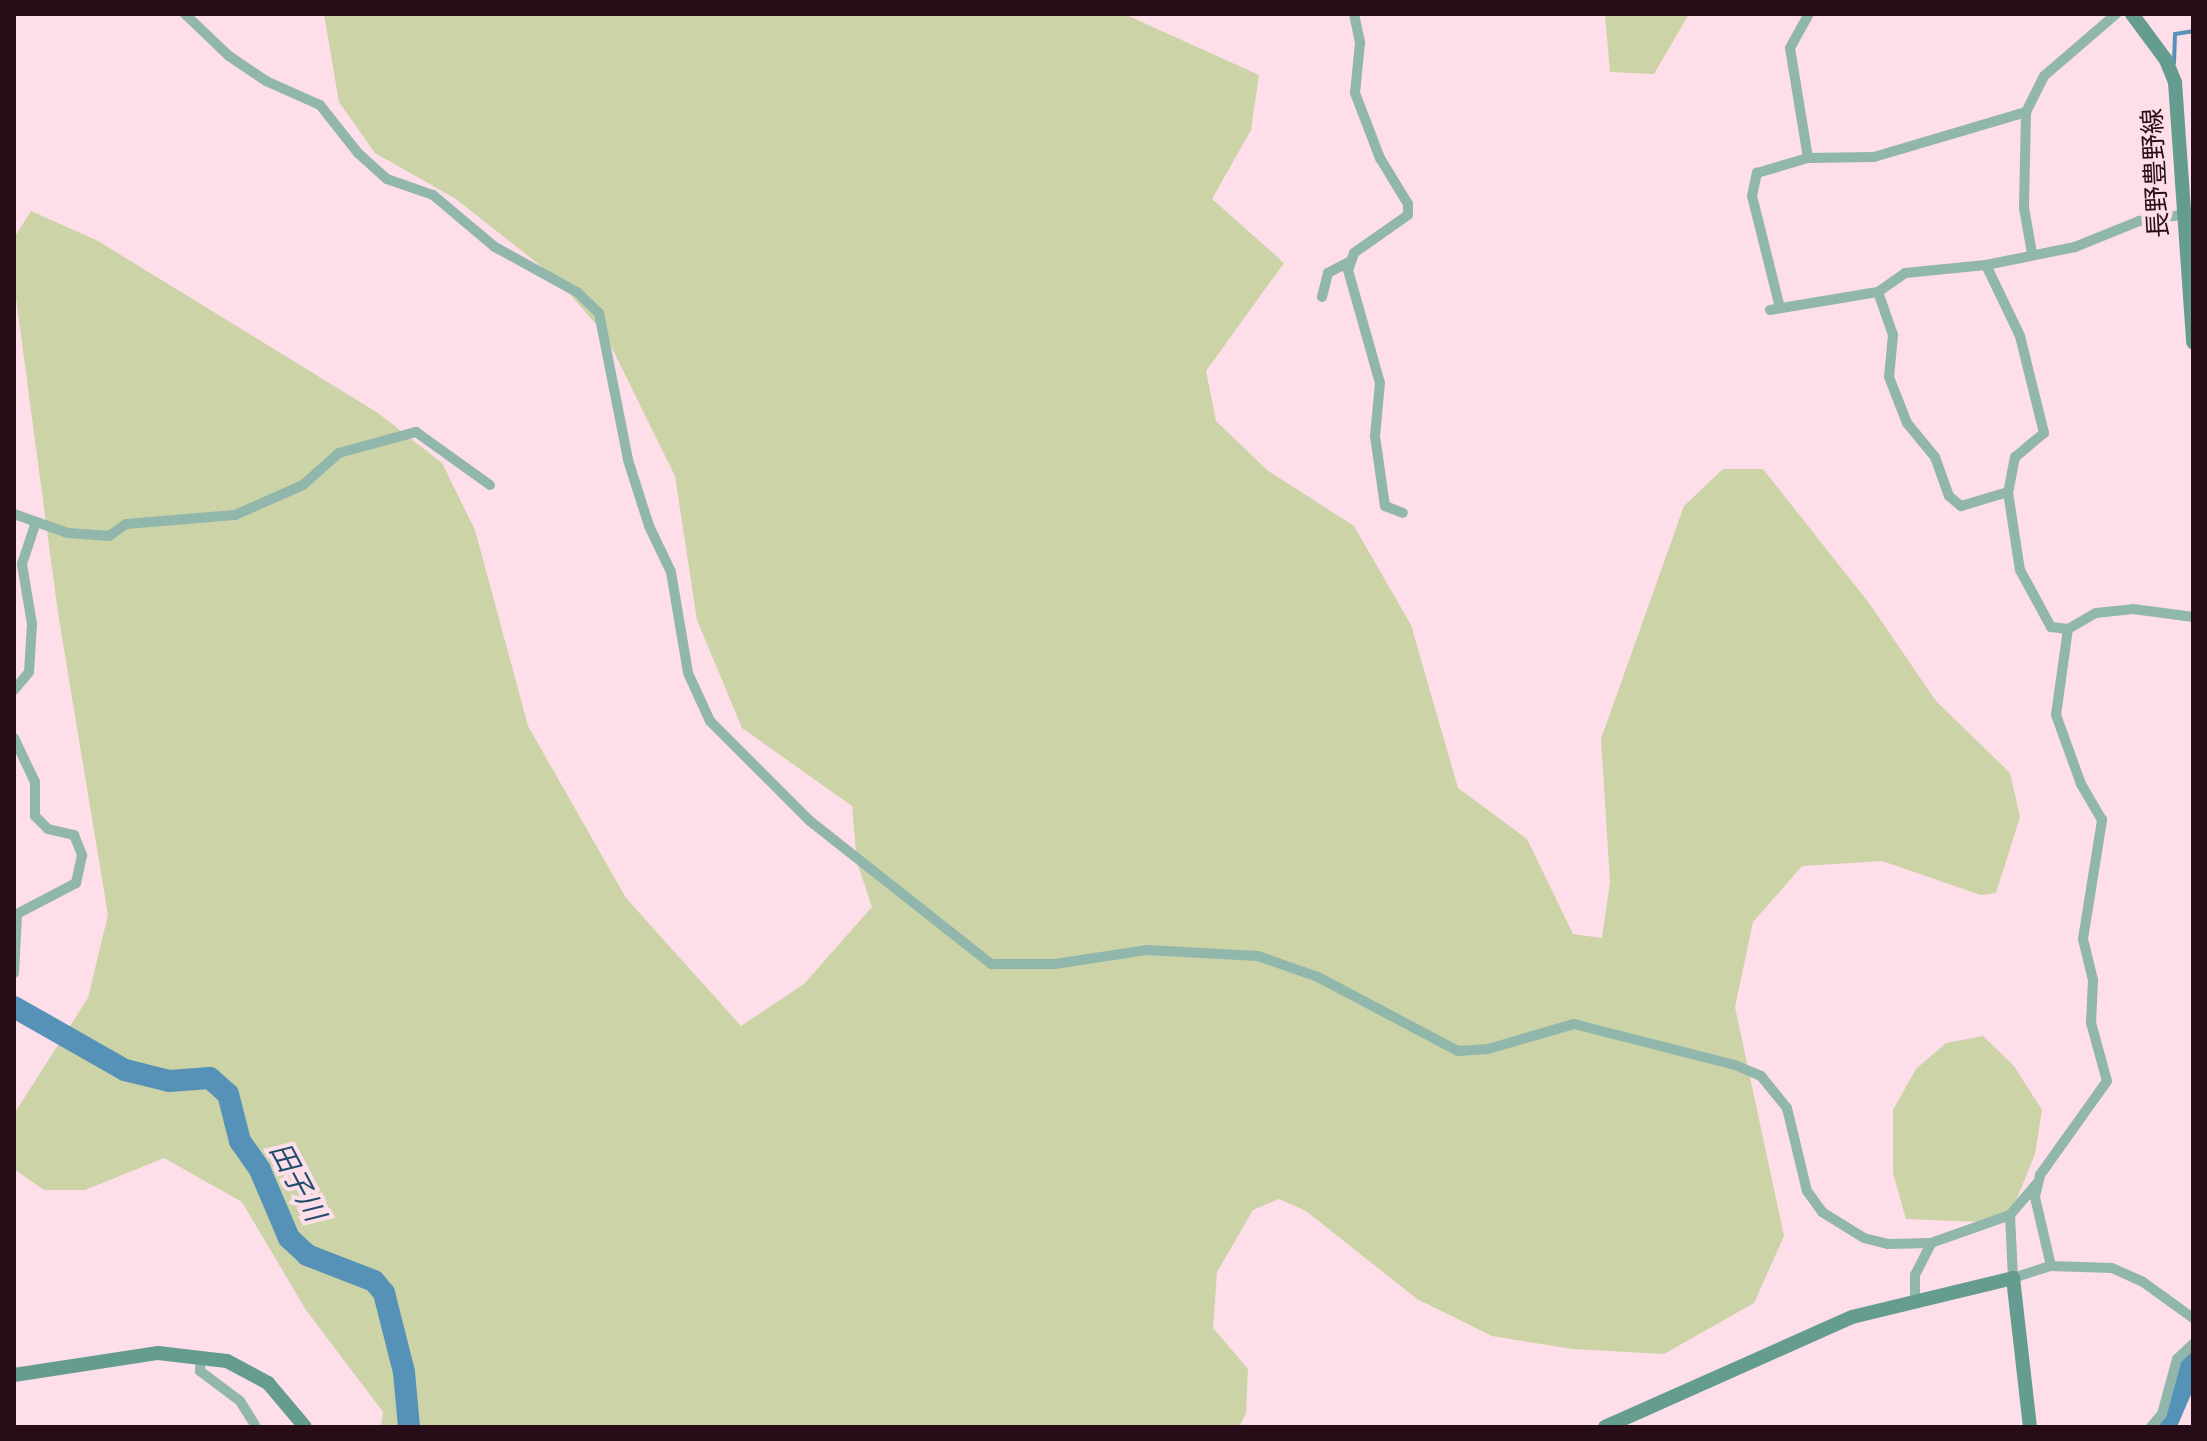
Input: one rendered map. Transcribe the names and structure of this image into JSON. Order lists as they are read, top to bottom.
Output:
{
  "streets": {
    "street": ["長野豊野線"]
  },
  "water": ["田子川"]
}
